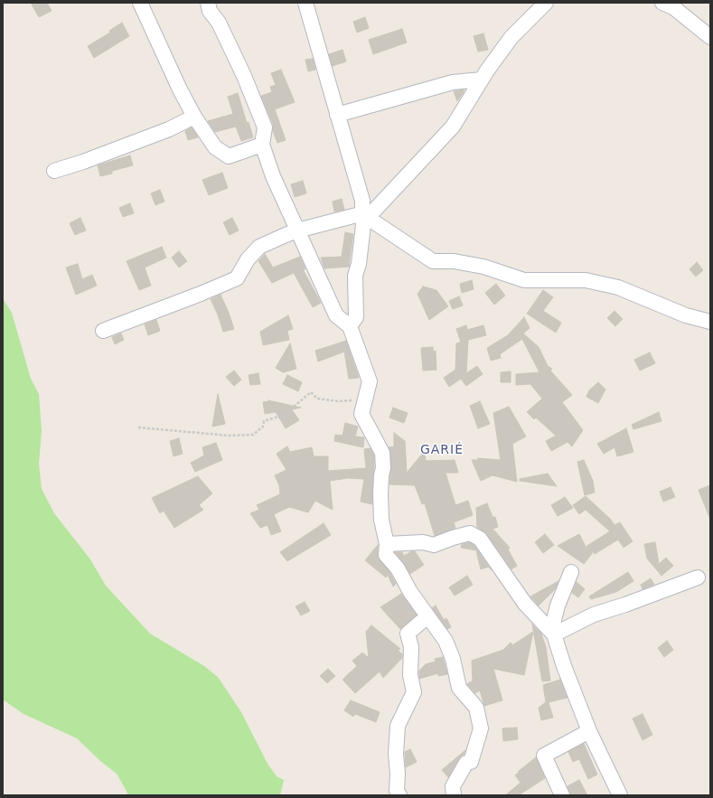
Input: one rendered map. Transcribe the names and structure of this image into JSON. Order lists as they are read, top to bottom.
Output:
{
  "districts": ["GARIÉ"]
}
